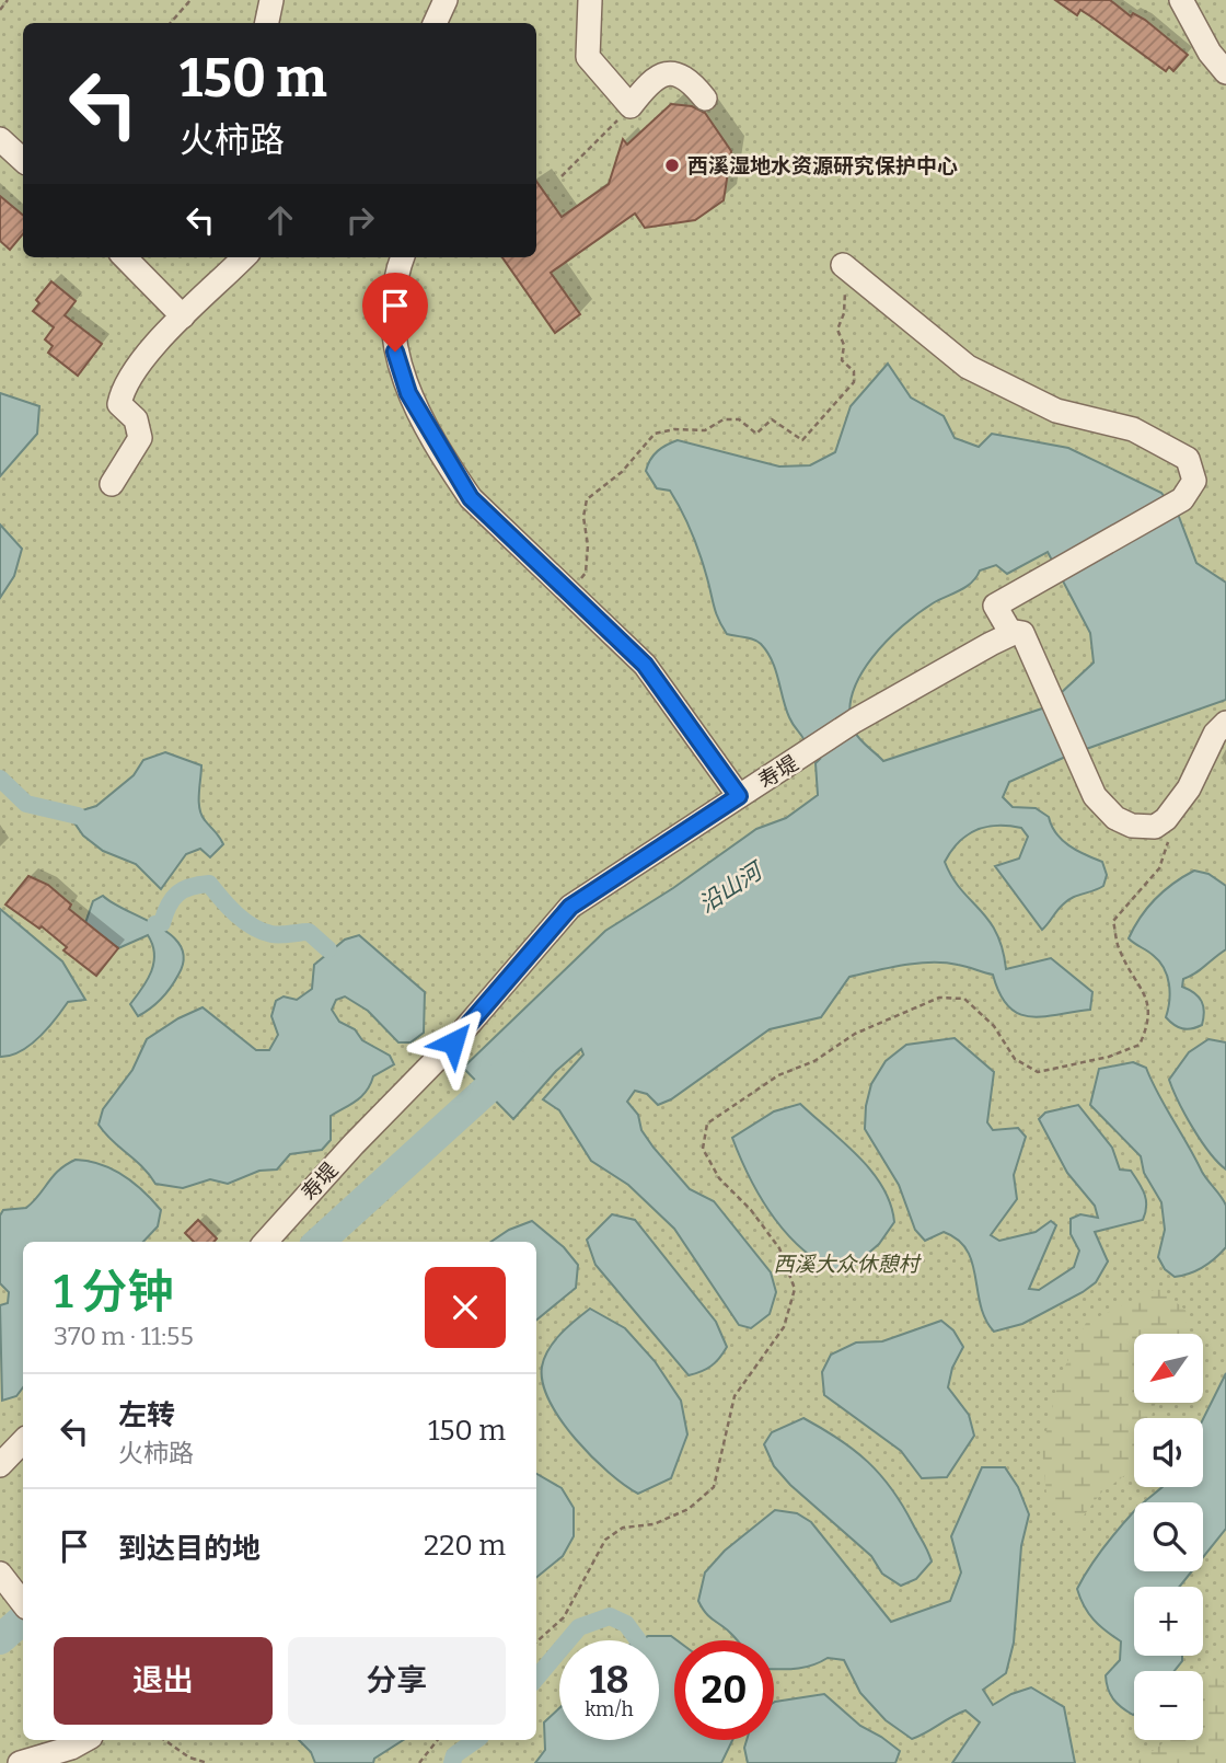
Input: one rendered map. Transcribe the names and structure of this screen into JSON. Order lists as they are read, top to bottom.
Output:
{
  "streets": {
    "lane": ["寿堤"]
  },
  "water": ["沿山河"],
  "parks": ["西溪大众休憩村"],
  "places": ["西溪湿地水资源研究保护中心"],
  "north": "bottom left",
  "page": {
    "turn": ["150 m", "火柿路"],
    "heading": ["1 分钟", "370 m · 11:55"],
    "map_buttons": ["+", "−"],
    "list": [
      {
        "name": "左转",
        "note": "火柿路",
        "value": "150 m"
      },
      {
        "name": "到达目的地",
        "value": "220 m"
      }
    ],
    "buttons": ["退出", "分享"],
    "speed": "18 km/h",
    "limit": "20"
  }
}
